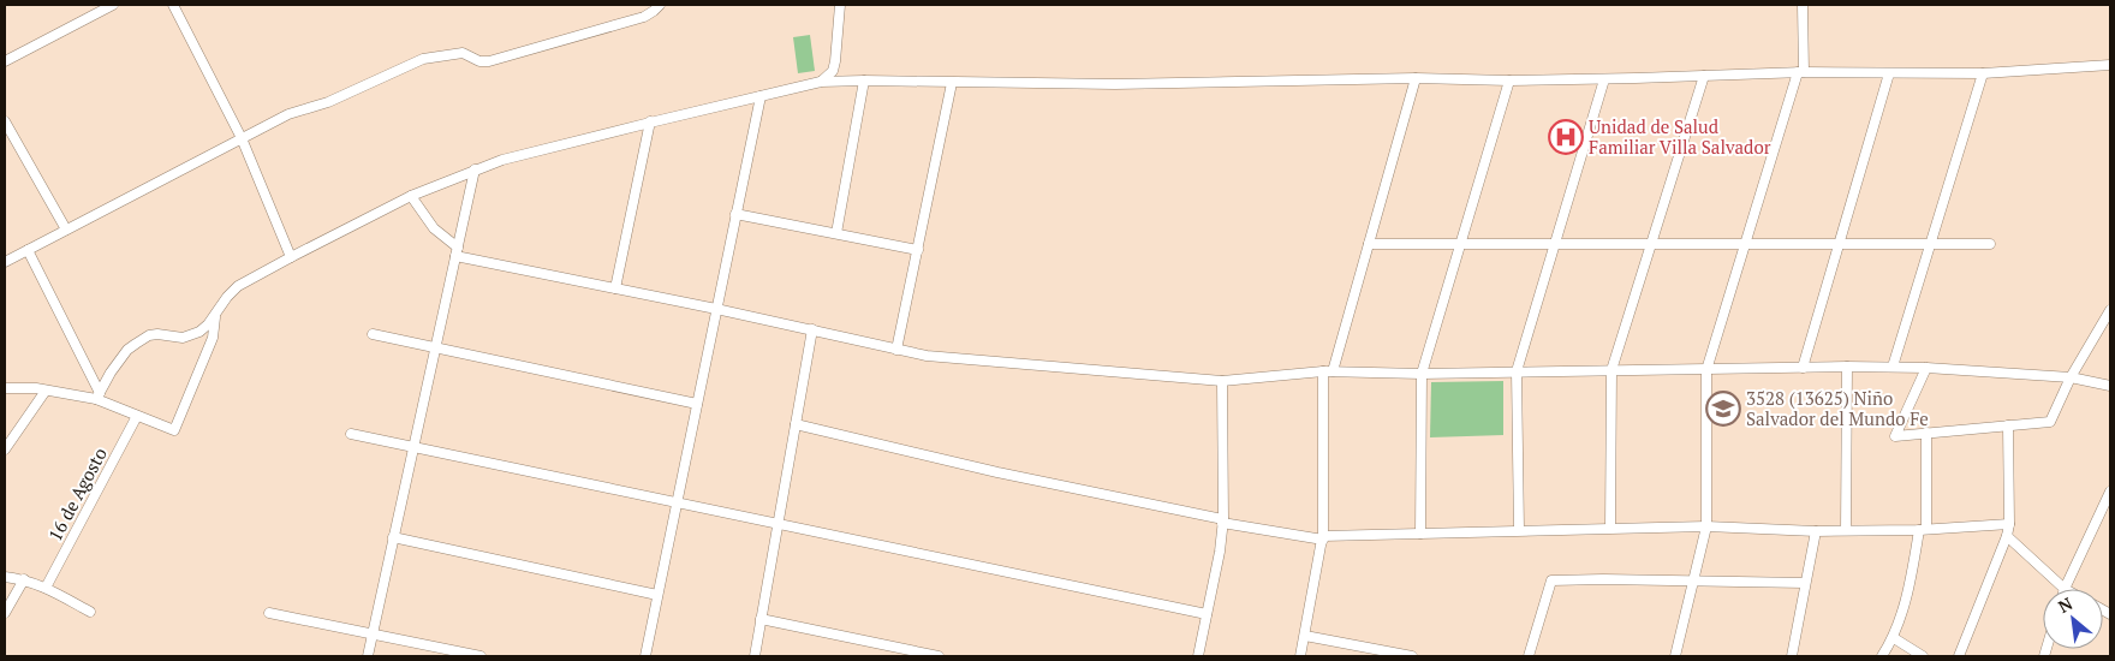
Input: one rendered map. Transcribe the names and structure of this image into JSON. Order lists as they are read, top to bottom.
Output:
{
  "streets": {
    "street": ["16 de Agosto"]
  },
  "places": {
    "hospital": ["Unidad de Salud Familiar Villa Salvador"],
    "school or university": ["3528 (13625) Niño Salvador del Mundo Fe"]
  },
  "north": "top left"
}
